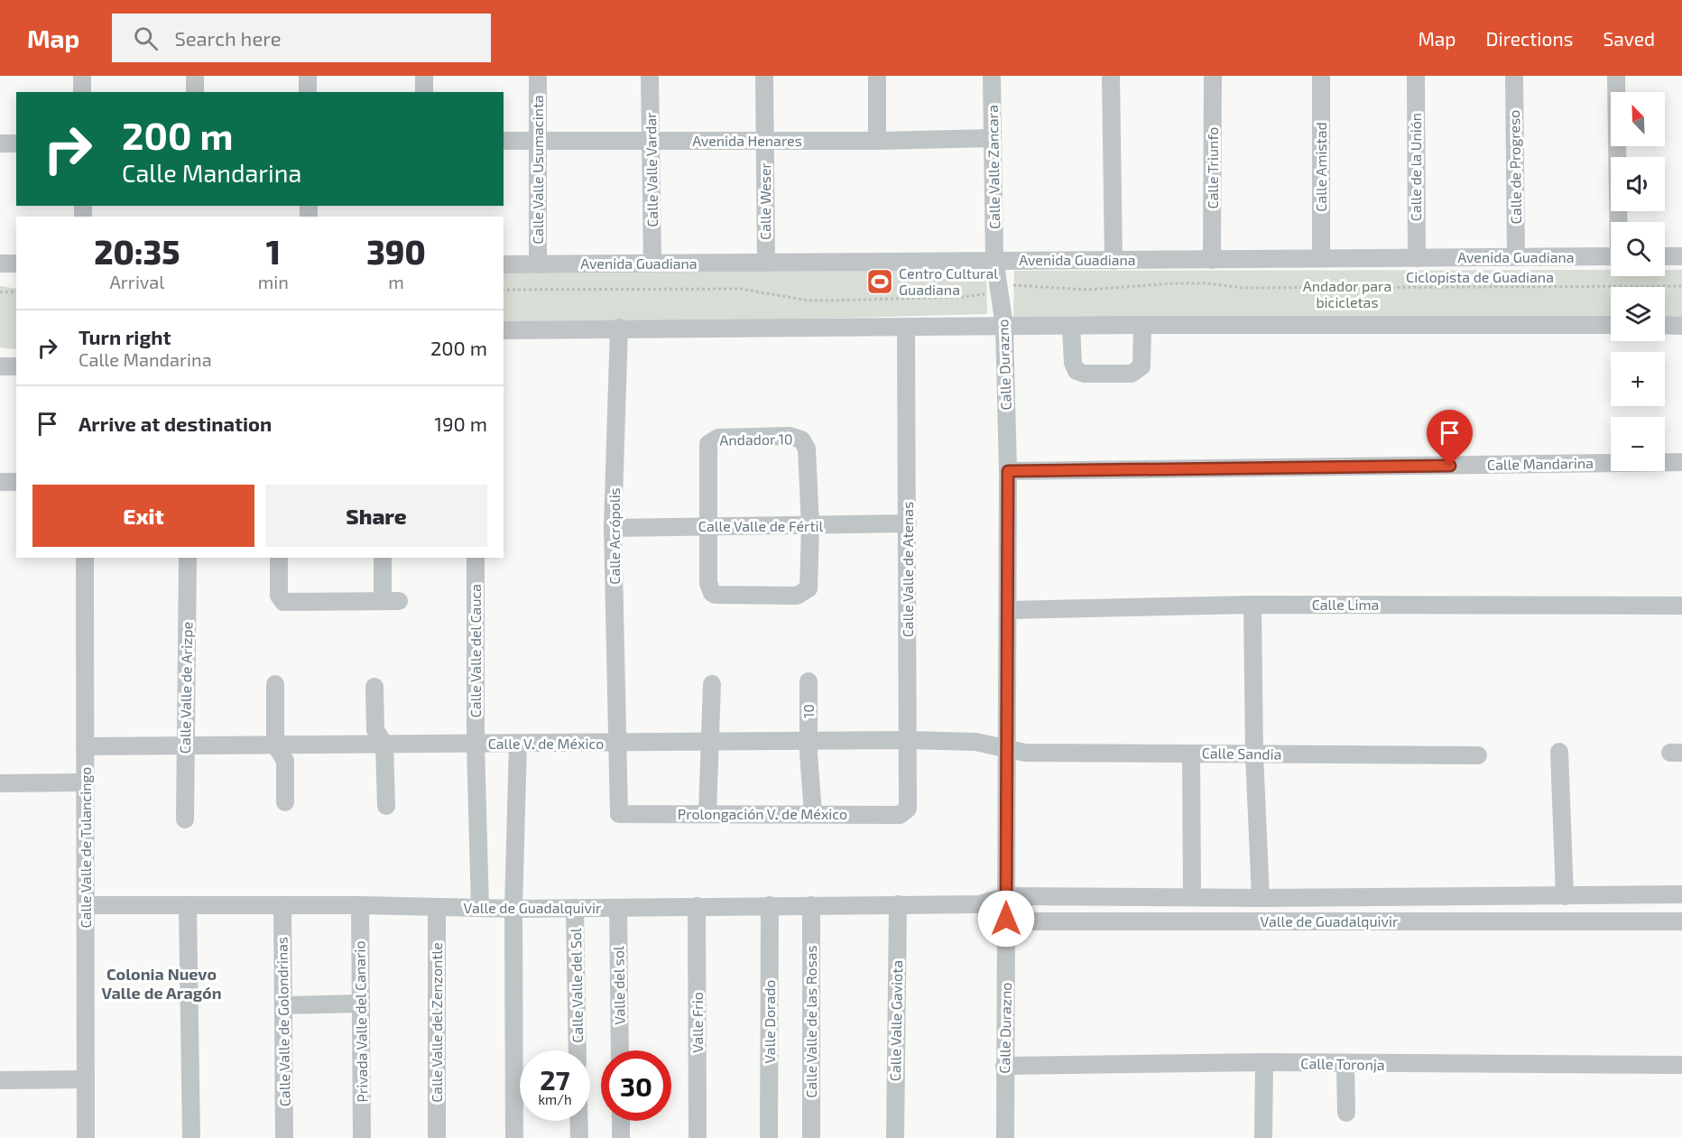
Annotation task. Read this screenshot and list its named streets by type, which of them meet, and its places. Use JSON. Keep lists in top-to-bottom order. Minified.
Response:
{"streets":{"street":["Avenida Henares","Calle Valle Zancara","Calle Amistad","Calle de la Unión","Calle de Progreso","Calle Triunfo","Calle Valle Usumacinta","Calle Valle Vardar","Calle Weser","Avenida Guadiana","Calle Durazno","Andador 10","Calle Mandarina","Calle Valle de Fértil","Calle Acrópolis","Calle Valle de Atenas","Calle Lima","Calle Valle del Cauca","Calle Valle de Arizpe","10","Calle V. de México","Calle Sandia","Prolongación V. de México","Calle Valle de Tulancingo","Valle de Guadalquivir","Calle Valle del Sol","Valle del sol","Calle Valle Gaviota","Calle Valle de Golondrinas","Privada Valle del Canario","Valle Dorado","Calle Valle de las Rosas","Calle Valle del Zenzontle","Valle Frio","Calle Toronja"],"path":["Ciclopista de Guadiana"]},"crossings":[["Avenida Henares","Calle Valle Zancara"],["Avenida Henares","Calle Valle Usumacinta"],["Avenida Henares","Calle Valle Vardar"],["Avenida Henares","Calle Weser"],["Calle Valle Zancara","Avenida Guadiana"],["Calle Valle Zancara","Calle Durazno"],["Calle Amistad","Avenida Guadiana"],["Calle de la Unión","Avenida Guadiana"],["Calle de Progreso","Avenida Guadiana"],["Calle Triunfo","Avenida Guadiana"],["Calle Valle Usumacinta","Avenida Guadiana"],["Calle Valle Vardar","Avenida Guadiana"],["Calle Weser","Avenida Guadiana"],["Avenida Guadiana","Calle Durazno"],["Ciclopista de Guadiana","Calle Durazno"],["Calle Durazno","Calle Mandarina"],["Calle Durazno","Calle Lima"],["Calle Durazno","Calle V. de México"],["Calle Durazno","Calle Sandia"],["Calle Durazno","Valle de Guadalquivir"],["Calle Durazno","Calle Toronja"],["Andador 10","Calle Valle de Fértil"],["Calle Valle de Fértil","Calle Acrópolis"],["Calle Valle de Fértil","Calle Valle de Atenas"],["Calle Acrópolis","Calle V. de México"],["Calle Acrópolis","Prolongación V. de México"],["Calle Valle de Atenas","Calle V. de México"],["Calle Valle de Atenas","Prolongación V. de México"],["Calle Valle del Cauca","Calle V. de México"],["Calle Valle del Cauca","Valle de Guadalquivir"],["Calle Valle de Arizpe","Calle V. de México"],["10","Calle V. de México"],["10","Prolongación V. de México"],["Calle V. de México","Calle Sandia"],["Calle V. de México","Calle Valle de Tulancingo"],["Calle Valle de Tulancingo","Valle de Guadalquivir"],["Valle de Guadalquivir","Calle Valle del Sol"],["Valle de Guadalquivir","Valle del sol"],["Valle de Guadalquivir","Calle Valle Gaviota"],["Valle de Guadalquivir","Calle Valle de Golondrinas"],["Valle de Guadalquivir","Privada Valle del Canario"],["Valle de Guadalquivir","Valle Dorado"],["Valle de Guadalquivir","Calle Valle de las Rosas"],["Valle de Guadalquivir","Calle Valle del Zenzontle"],["Valle de Guadalquivir","Valle Frio"]],"districts":["Colonia Nuevo Valle de Aragón"],"parks":["Andador para bicicletas"],"places":{"sports":["Centro Cultural Guadiana"]},"north":"top left","page":{"header":"Map","search":"Search here","nav":["Map","Directions","Saved"],"map_buttons":["+","−"],"turn":["200 m","Calle Mandarina"],"eta":["20:35","Arrival","1","min","390","m"],"list":[{"name":"Turn right","note":"Calle Mandarina","value":"200 m"},{"name":"Arrive at destination","value":"190 m"}],"buttons":["Exit","Share"],"speed":"27 km/h","limit":"30"}}
